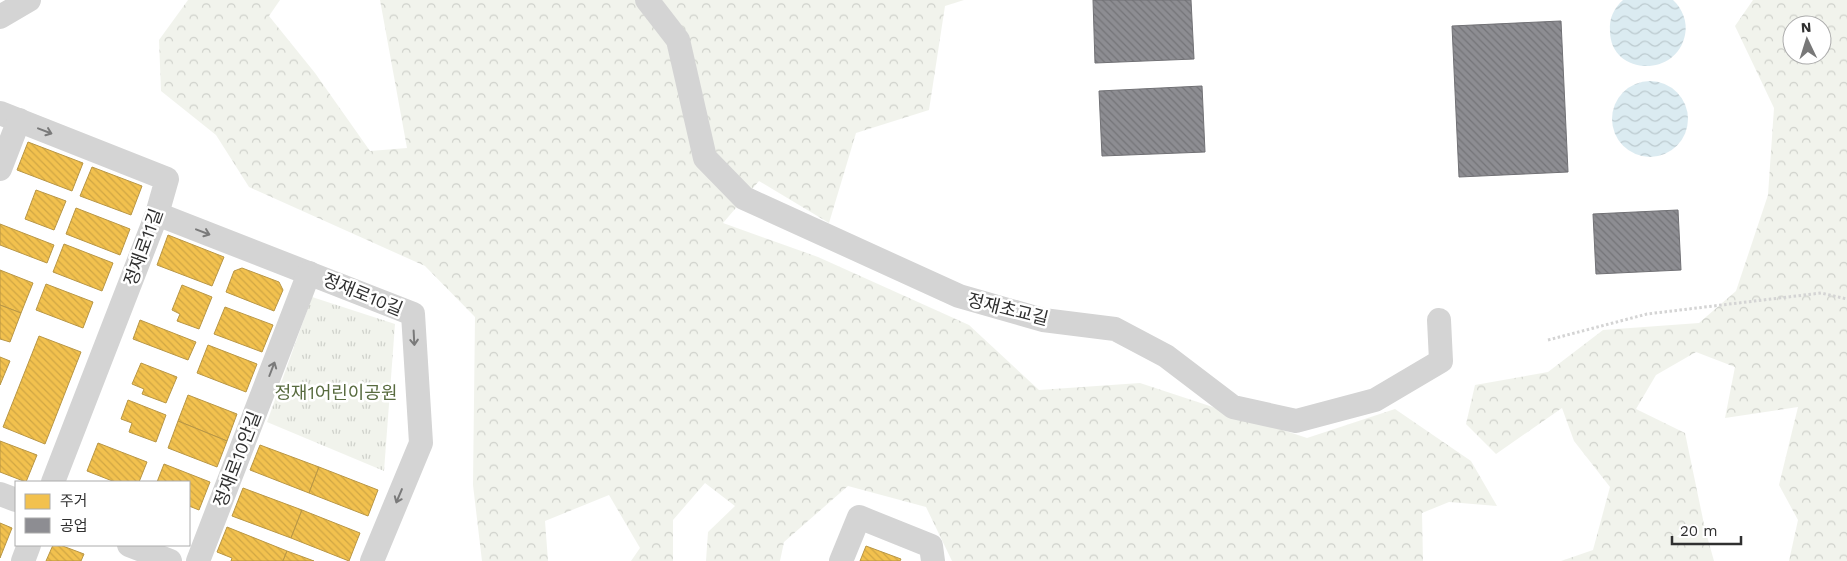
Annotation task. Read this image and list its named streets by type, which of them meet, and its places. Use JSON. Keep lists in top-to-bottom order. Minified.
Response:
{"streets":{"street":["정재로11길","정재로10길","정재초교길","정재로10안길"]},"crossings":[["정재로11길","정재로10길"],["정재로10길","정재로10안길"]],"one_way":["정재로11길","정재로10안길"],"parks":["정재1어린이공원"],"legend":["주거","공업"],"scale_bar":"20 m","north":"top"}
